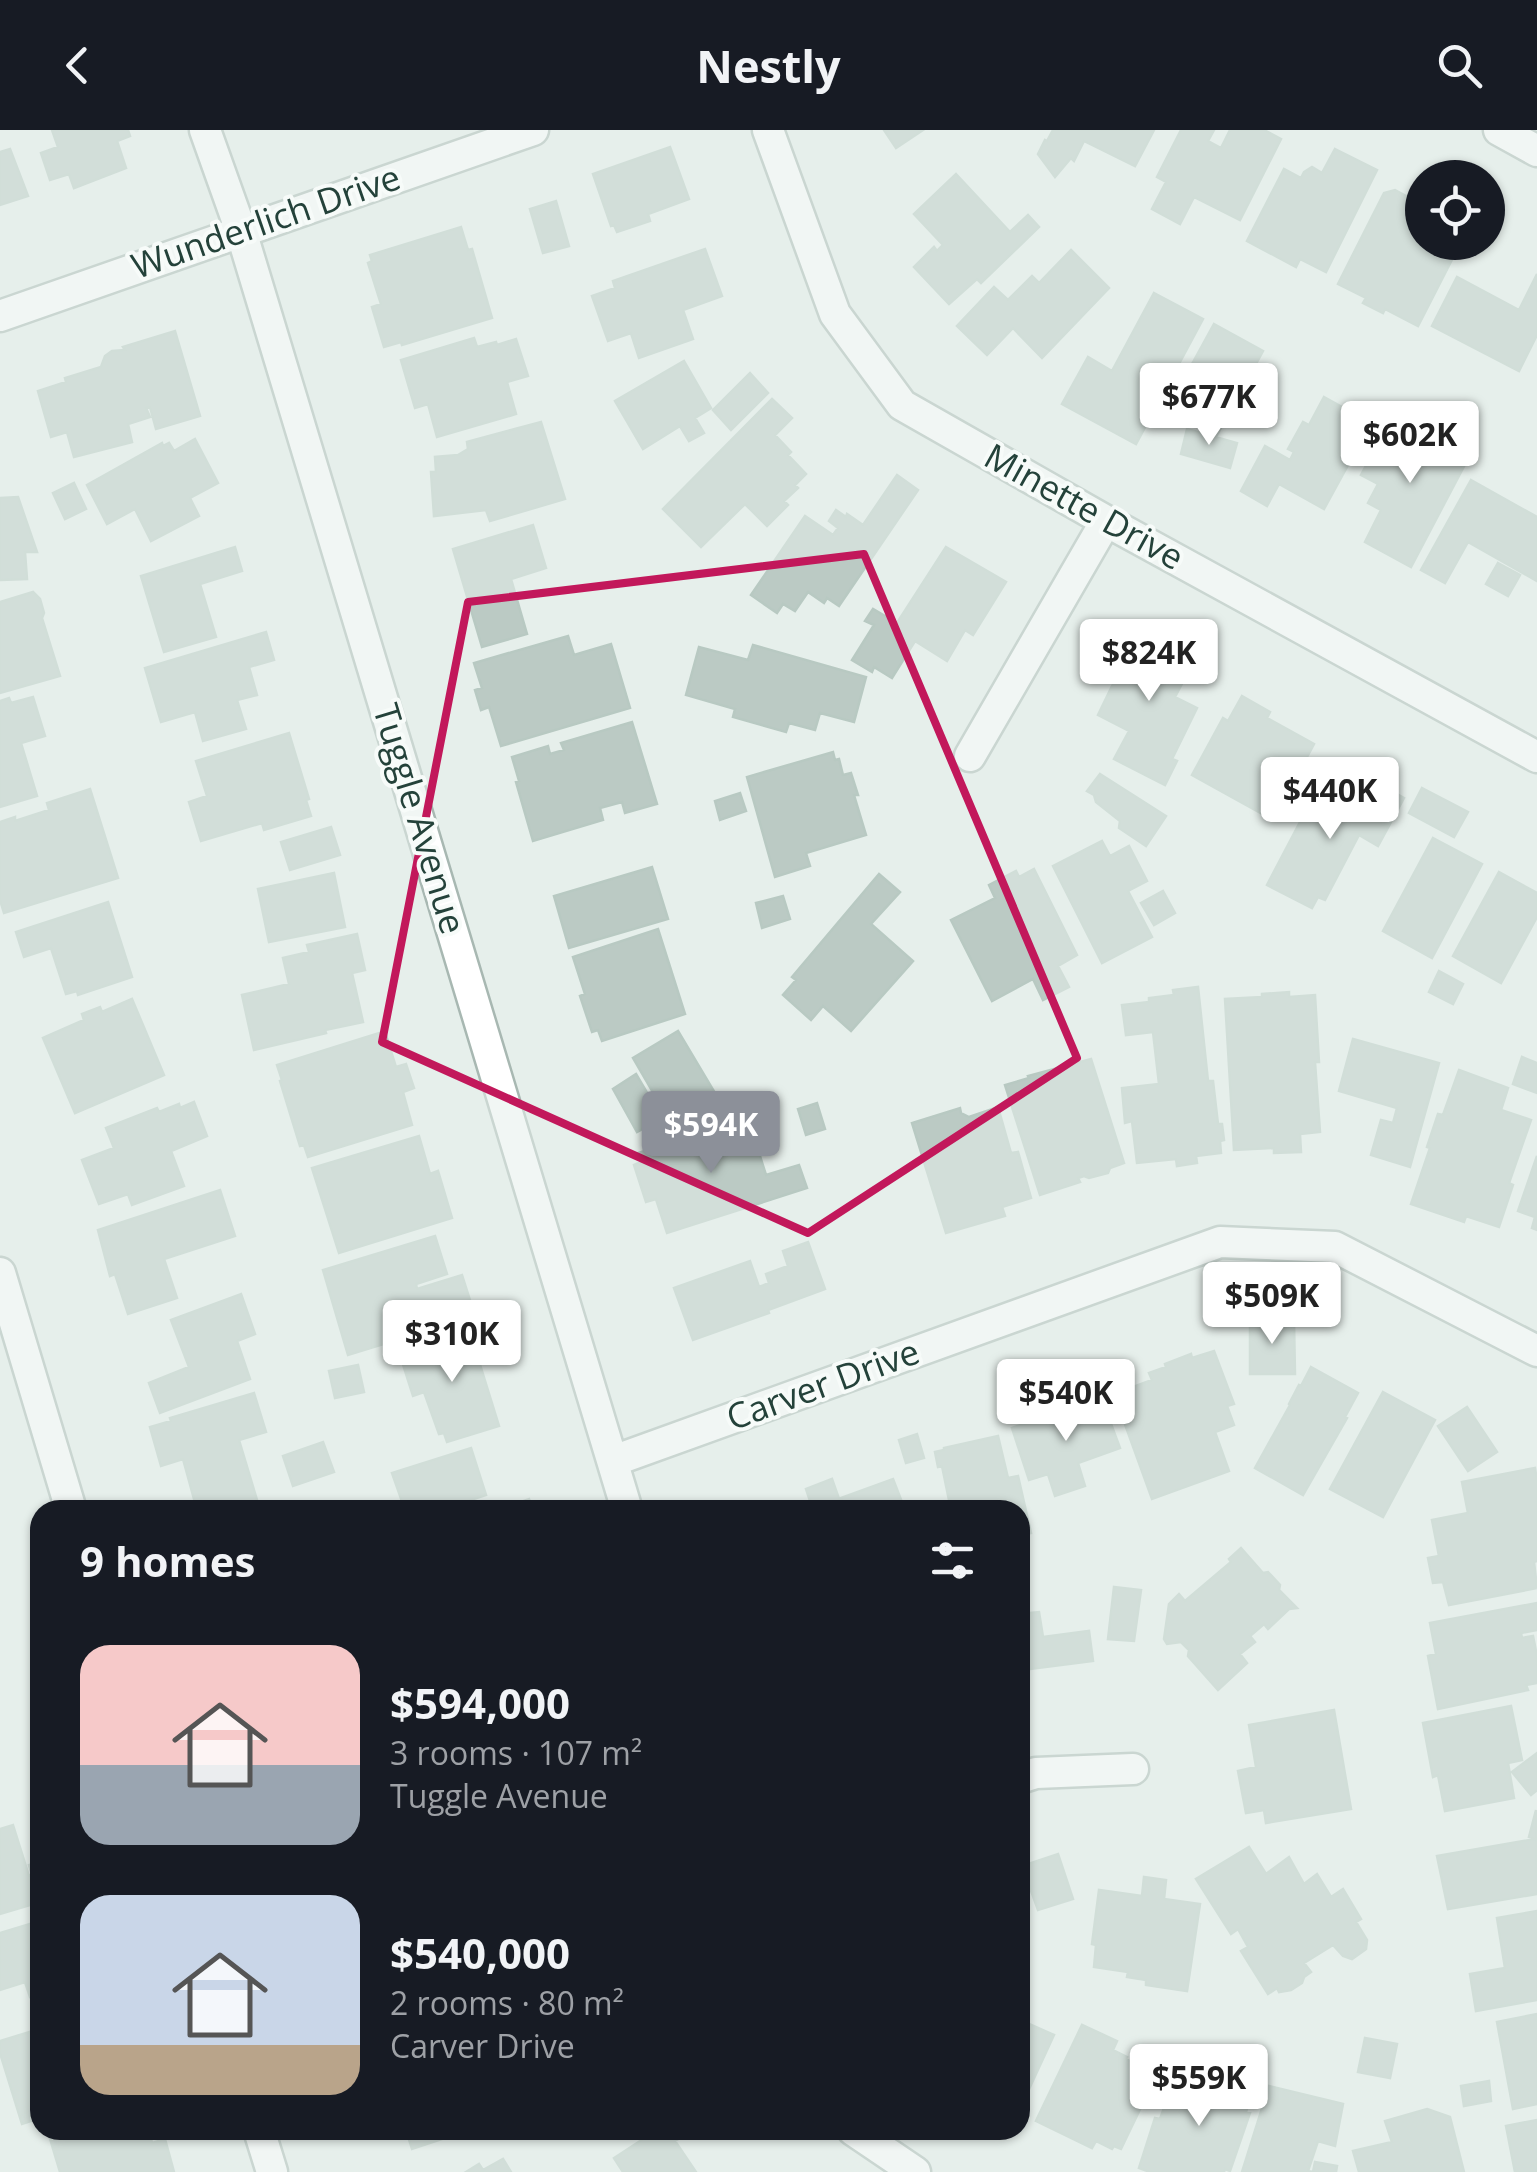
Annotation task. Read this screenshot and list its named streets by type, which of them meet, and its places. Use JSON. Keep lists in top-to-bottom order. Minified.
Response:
{"streets":{"street":["Wunderlich Drive","Minette Drive","Tuggle Avenue","Carver Drive"]},"crossings":[["Wunderlich Drive","Tuggle Avenue"],["Tuggle Avenue","Carver Drive"]],"page":{"header":"Nestly","price":["$677K","$602K","$824K","$440K","$594K","$509K","$310K","$540K","$559K"],"heading":"9 homes","list":[{"name":"$594,000","note":"3 rooms · 107 m² · Tuggle Avenue"},{"name":"$540,000","note":"2 rooms · 80 m² · Carver Drive"}]}}
